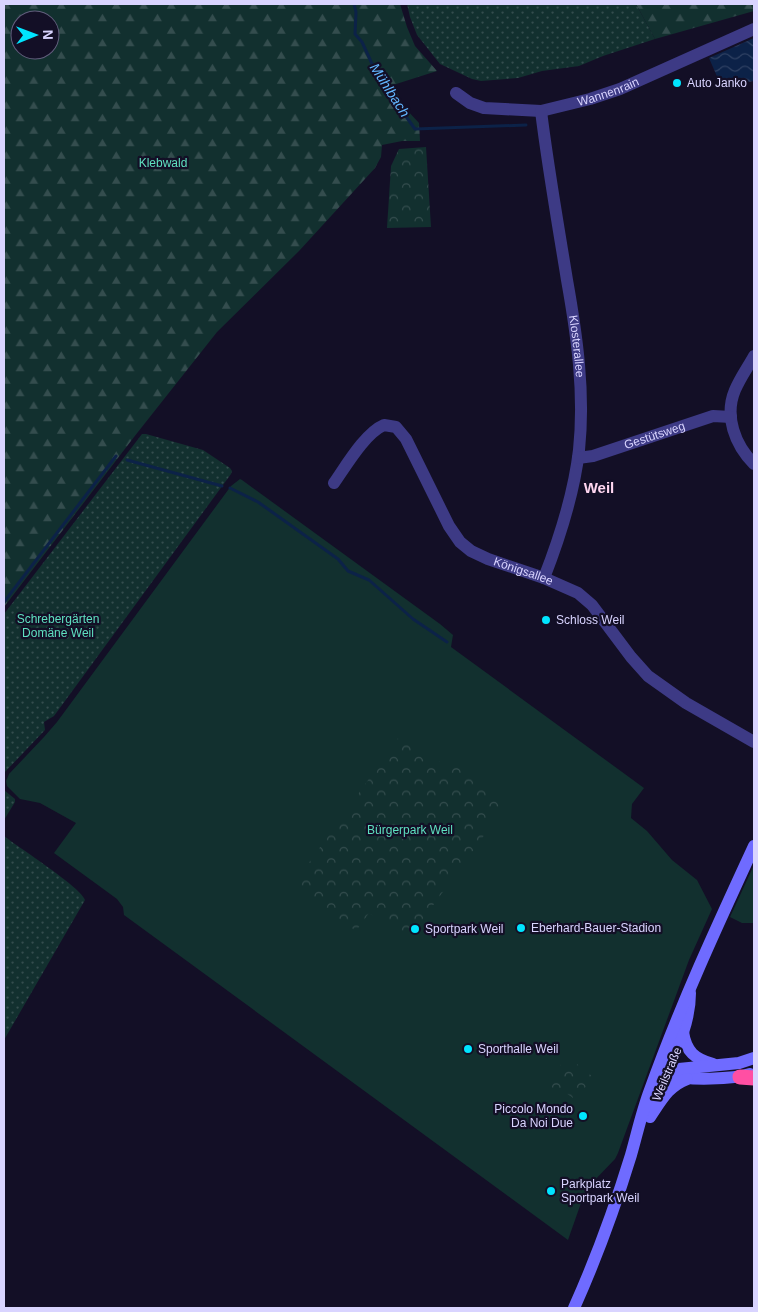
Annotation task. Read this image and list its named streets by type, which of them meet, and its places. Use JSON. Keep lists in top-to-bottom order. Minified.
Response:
{"streets":{"street":["Wannenrain","Klosterallee","Gestütsweg","Königsallee","Weilstraße"]},"crossings":[["Wannenrain","Klosterallee"],["Klosterallee","Gestütsweg"],["Klosterallee","Königsallee"]],"districts":["Weil"],"water":["Mühlbach"],"parks":["Klebwald","Schrebergärten Domäne Weil","Bürgerpark Weil"],"places":["Auto Janko","Schloss Weil","Eberhard-Bauer-Stadion","Sportpark Weil","Sporthalle Weil","Piccolo Mondo Da Noi Due","Parkplatz Sportpark Weil"],"north":"right"}
